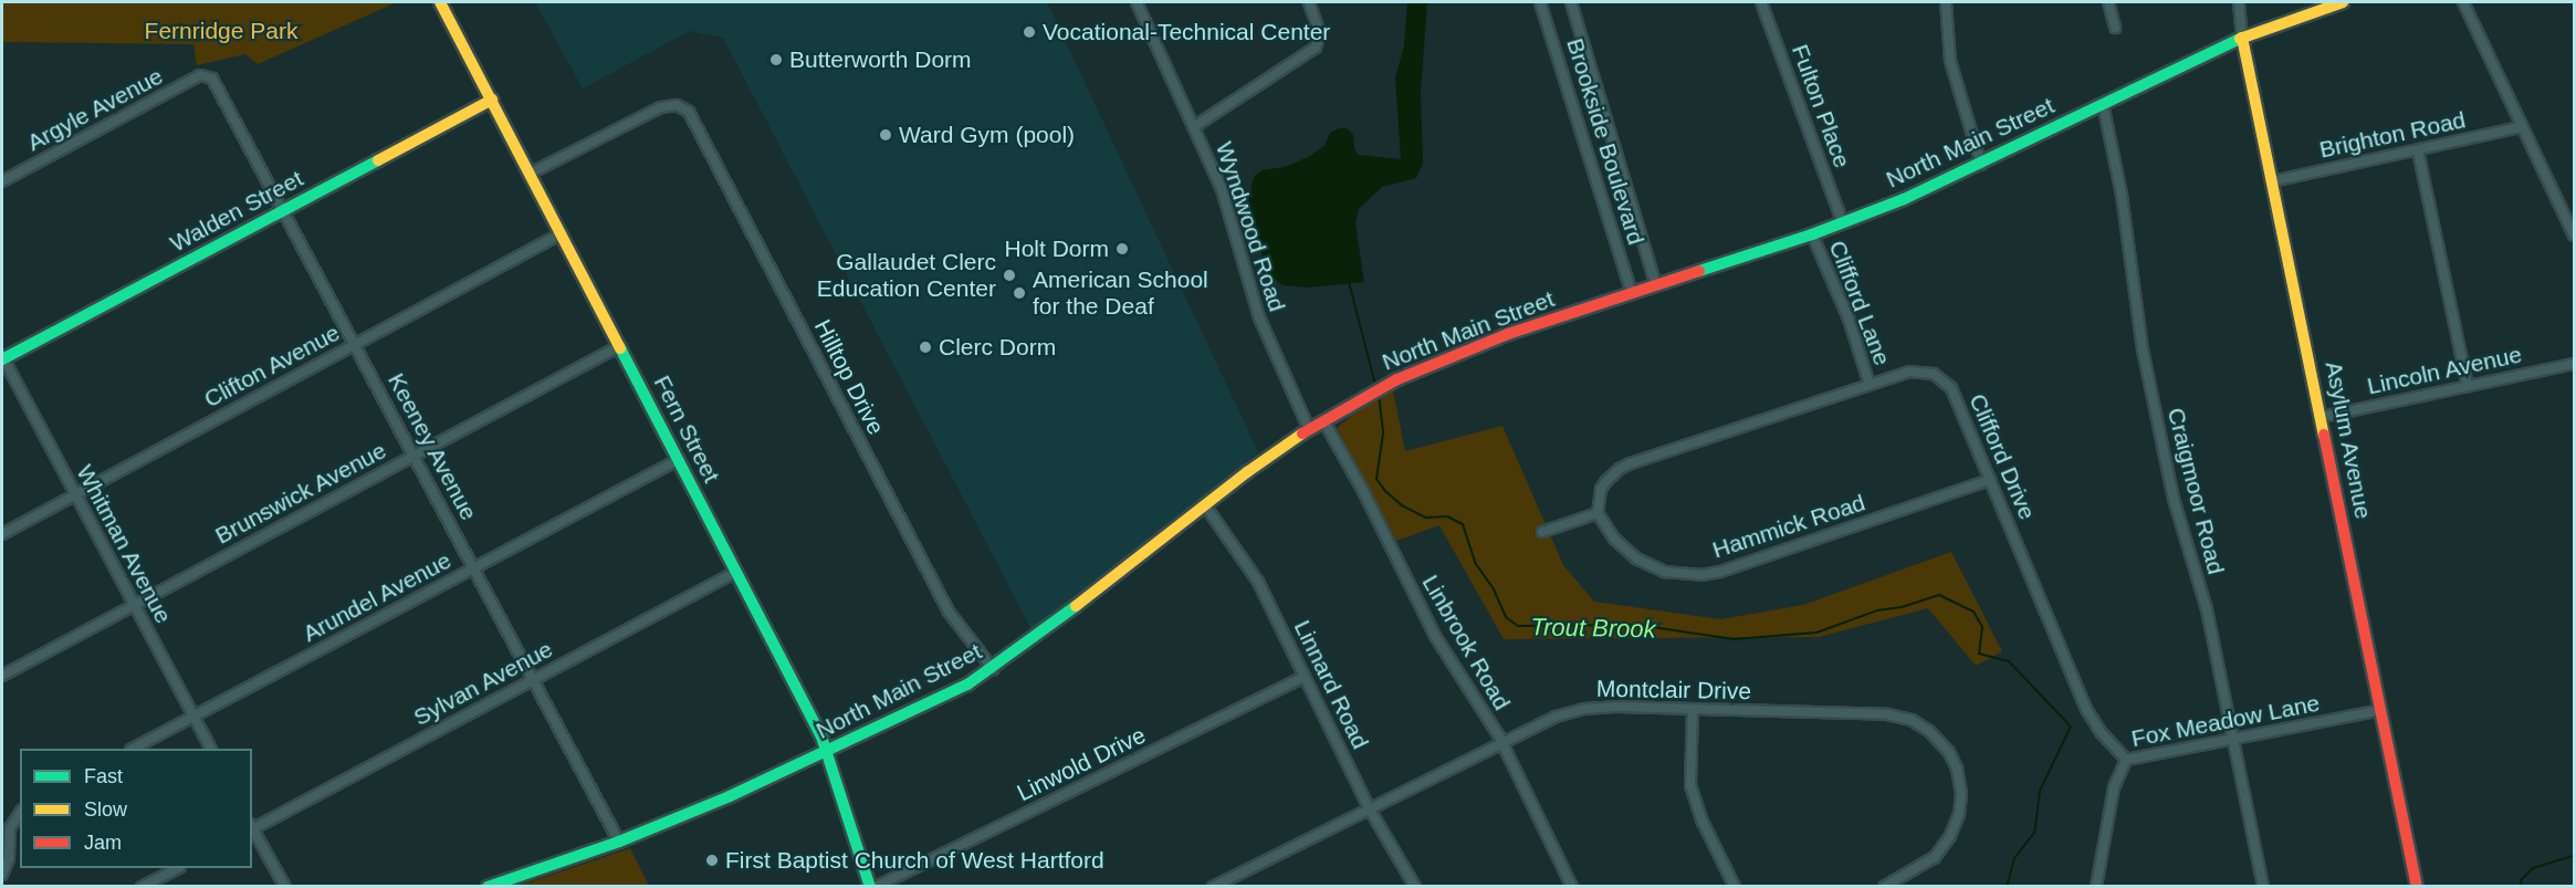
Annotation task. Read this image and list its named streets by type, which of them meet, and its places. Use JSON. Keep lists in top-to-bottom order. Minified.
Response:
{"streets":{"main road":["North Main Street","Walden Street","Fern Street","Asylum Avenue"],"street":["Fulton Place","Argyle Avenue","Brighton Road","Brookside Boulevard","Wyndwood Road","Clifford Lane","Clifton Avenue","Lincoln Avenue","Hilltop Drive","Keeney Avenue","Clifford Drive","Craigmoor Road","Brunswick Avenue","Hammick Road","Whitman Avenue","Arundel Avenue","Linbrook Road","Sylvan Avenue","Linnard Road","Montclair Drive","Fox Meadow Lane","Linwold Drive"]},"crossings":[["Fulton Place","North Main Street"],["Argyle Avenue","Keeney Avenue"],["Brighton Road","Asylum Avenue"],["Brookside Boulevard","North Main Street"],["North Main Street","Wyndwood Road"],["North Main Street","Clifford Lane"],["North Main Street","Hilltop Drive"],["North Main Street","Fern Street"],["North Main Street","Asylum Avenue"],["North Main Street","Keeney Avenue"],["North Main Street","Craigmoor Road"],["North Main Street","Linbrook Road"],["North Main Street","Linnard Road"],["Walden Street","Fern Street"],["Walden Street","Keeney Avenue"],["Walden Street","Whitman Avenue"],["Clifford Lane","Clifford Drive"],["Clifton Avenue","Fern Street"],["Clifton Avenue","Keeney Avenue"],["Clifton Avenue","Whitman Avenue"],["Lincoln Avenue","Asylum Avenue"],["Hilltop Drive","Fern Street"],["Fern Street","Brunswick Avenue"],["Fern Street","Arundel Avenue"],["Fern Street","Sylvan Avenue"],["Asylum Avenue","Fox Meadow Lane"],["Keeney Avenue","Brunswick Avenue"],["Keeney Avenue","Arundel Avenue"],["Keeney Avenue","Sylvan Avenue"],["Clifford Drive","Hammick Road"],["Clifford Drive","Fox Meadow Lane"],["Craigmoor Road","Fox Meadow Lane"],["Brunswick Avenue","Whitman Avenue"],["Whitman Avenue","Arundel Avenue"],["Linbrook Road","Montclair Drive"],["Linnard Road","Montclair Drive"],["Linnard Road","Linwold Drive"]],"water":["Trout Brook"],"parks":["Fernridge Park"],"places":["Vocational-Technical Center","Butterworth Dorm","Ward Gym (pool)","Holt Dorm","Gallaudet Clerc Education Center","American School for the Deaf","Clerc Dorm","First Baptist Church of West Hartford"],"legend":["Fast","Slow","Jam"]}
